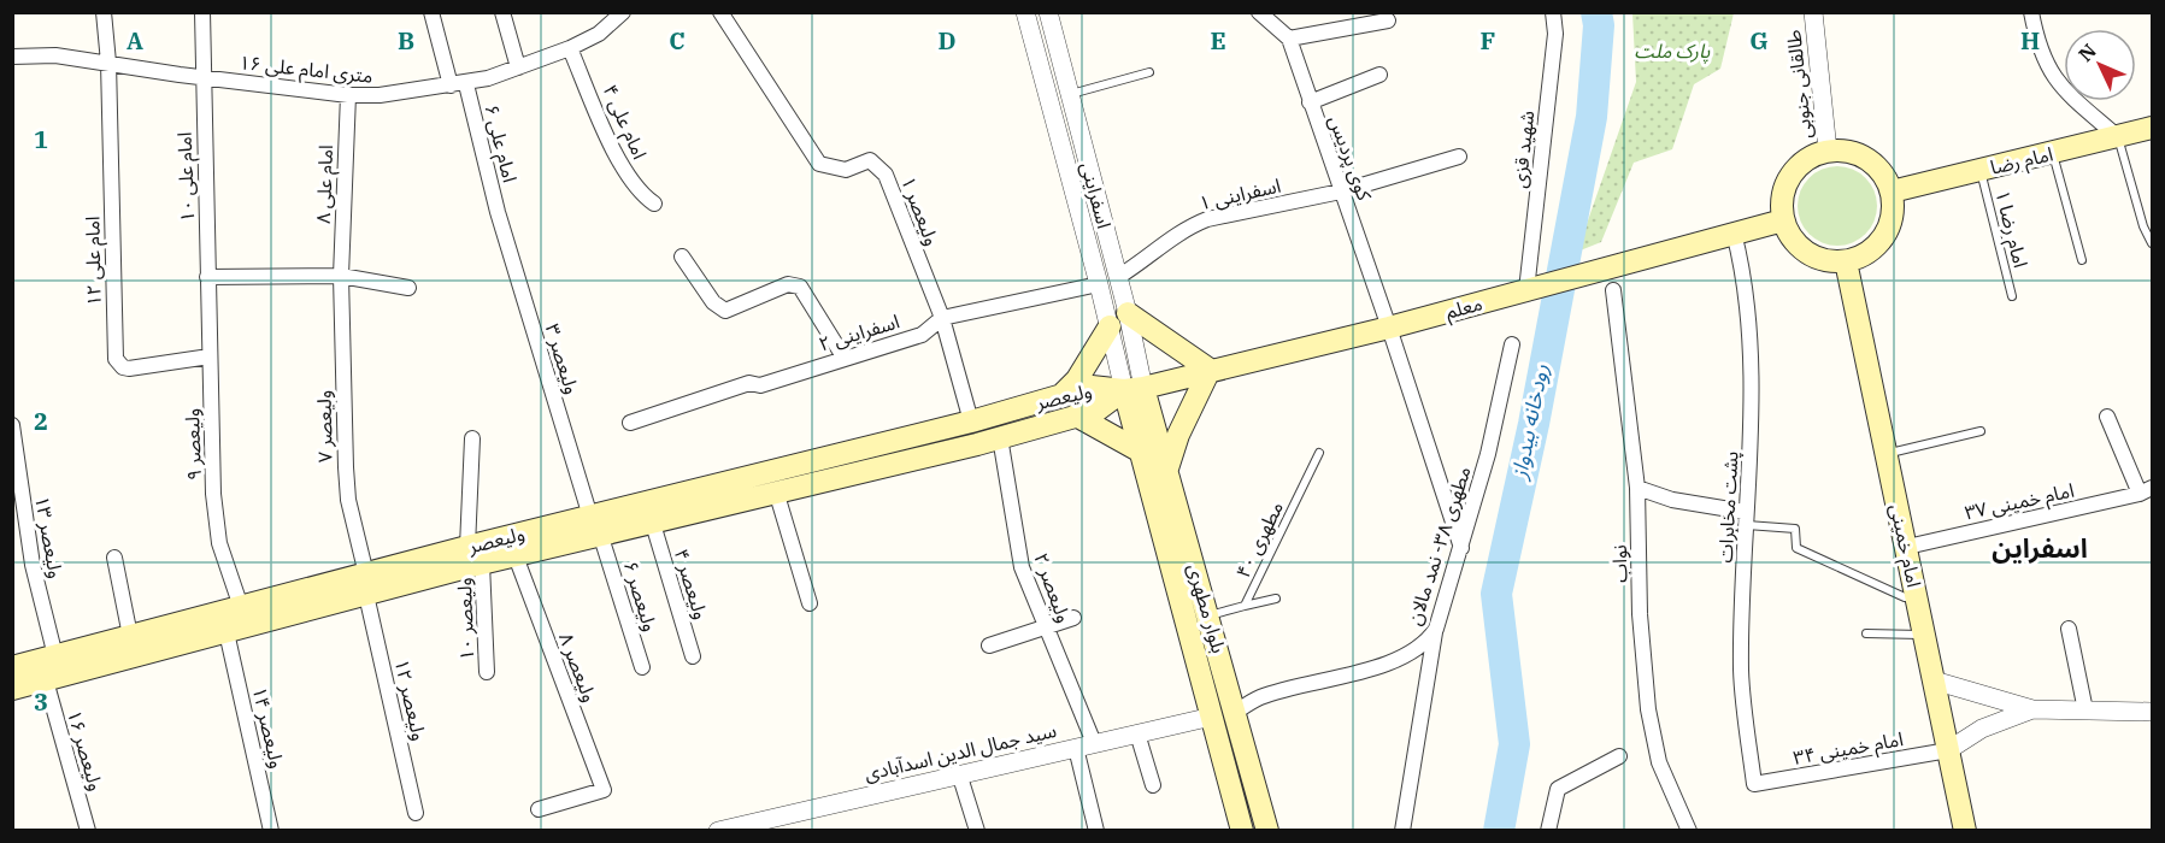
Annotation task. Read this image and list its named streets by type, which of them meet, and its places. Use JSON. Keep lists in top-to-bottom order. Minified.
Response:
{"streets":{"main road":["امام رضا","معلم","ولیعصر","امام خمینی","بلوار مطهری"],"street":["۱۶ متری امام علی","طالقانی جنوبی","امام علی ۴","امام علی ۶","شهید قزی","کوی پردیس","امام علی ۱۰","امام علی ۸","اسفراینی ۱","اسفراینی","ولیعصر ۱","امام علی ۱۲","اسفراینی ۲","ولیعصر ۳","ولیعصر ۷","ولیعصر ۹","امام خمینی ۳۷","پشت مخابرات","ولیعصر ۱۳","مطهری ۳۸- نمد مالان","نواب","ولیعصر ۴","ولیعصر ۲","ولیعصر ۶","ولیعصر ۱۰","ولیعصر ۸","ولیعصر ۱۲","ولیعصر ۱۴","امام خمینی ۳۴","ولیعصر ۱۶","سید جمال الدین اسدآبادی"],"lane":["امام رضا ۱","مطهری ۴۰"]},"crossings":[["۱۶ متری امام علی","امام علی ۴"],["۱۶ متری امام علی","امام علی ۶"],["۱۶ متری امام علی","امام علی ۱۰"],["۱۶ متری امام علی","امام علی ۸"],["۱۶ متری امام علی","امام علی ۱۲"],["طالقانی جنوبی","امام رضا"],["طالقانی جنوبی","معلم"],["طالقانی جنوبی","امام خمینی"],["امام علی ۶","ولیعصر ۳"],["شهید قزی","معلم"],["کوی پردیس","اسفراینی ۱"],["کوی پردیس","معلم"],["کوی پردیس","مطهری ۳۸- نمد مالان"],["امام رضا","امام رضا ۱"],["امام رضا","معلم"],["امام رضا","امام خمینی"],["امام علی ۱۰","ولیعصر ۹"],["امام علی ۸","ولیعصر ۷"],["اسفراینی ۱","اسفراینی"],["اسفراینی","معلم"],["اسفراینی","اسفراینی ۲"],["اسفراینی","ولیعصر"],["اسفراینی","بلوار مطهری"],["ولیعصر ۱","اسفراینی ۲"],["ولیعصر ۱","ولیعصر"],["امام علی ۱۲","ولیعصر ۹"],["معلم","ولیعصر"],["معلم","پشت مخابرات"],["معلم","امام خمینی"],["معلم","بلوار مطهری"],["ولیعصر ۳","ولیعصر"],["ولیعصر","ولیعصر ۷"],["ولیعصر","ولیعصر ۹"],["ولیعصر","ولیعصر ۱۳"],["ولیعصر","ولیعصر ۴"],["ولیعصر","ولیعصر ۲"],["ولیعصر","ولیعصر ۶"],["ولیعصر","بلوار مطهری"],["ولیعصر","ولیعصر ۱۰"],["ولیعصر","ولیعصر ۸"],["ولیعصر","ولیعصر ۱۲"],["ولیعصر","ولیعصر ۱۴"],["ولیعصر","ولیعصر ۱۶"],["ولیعصر ۷","ولیعصر ۱۲"],["امام خمینی ۳۷","امام خمینی"],["پشت مخابرات","امام خمینی ۳۴"],["مطهری ۴۰","بلوار مطهری"],["مطهری ۳۸- نمد مالان","بلوار مطهری"],["امام خمینی","امام خمینی ۳۴"],["ولیعصر ۲","سید جمال الدین اسدآبادی"],["بلوار مطهری","سید جمال الدین اسدآبادی"]],"districts":["اسفراین"],"water":["رودخانه بیدواز"],"parks":["پارک ملت"],"north":"top left","grid":{"columns":["A","B","C","D","E","F","G","H"],"rows":["1","2","3"]}}
